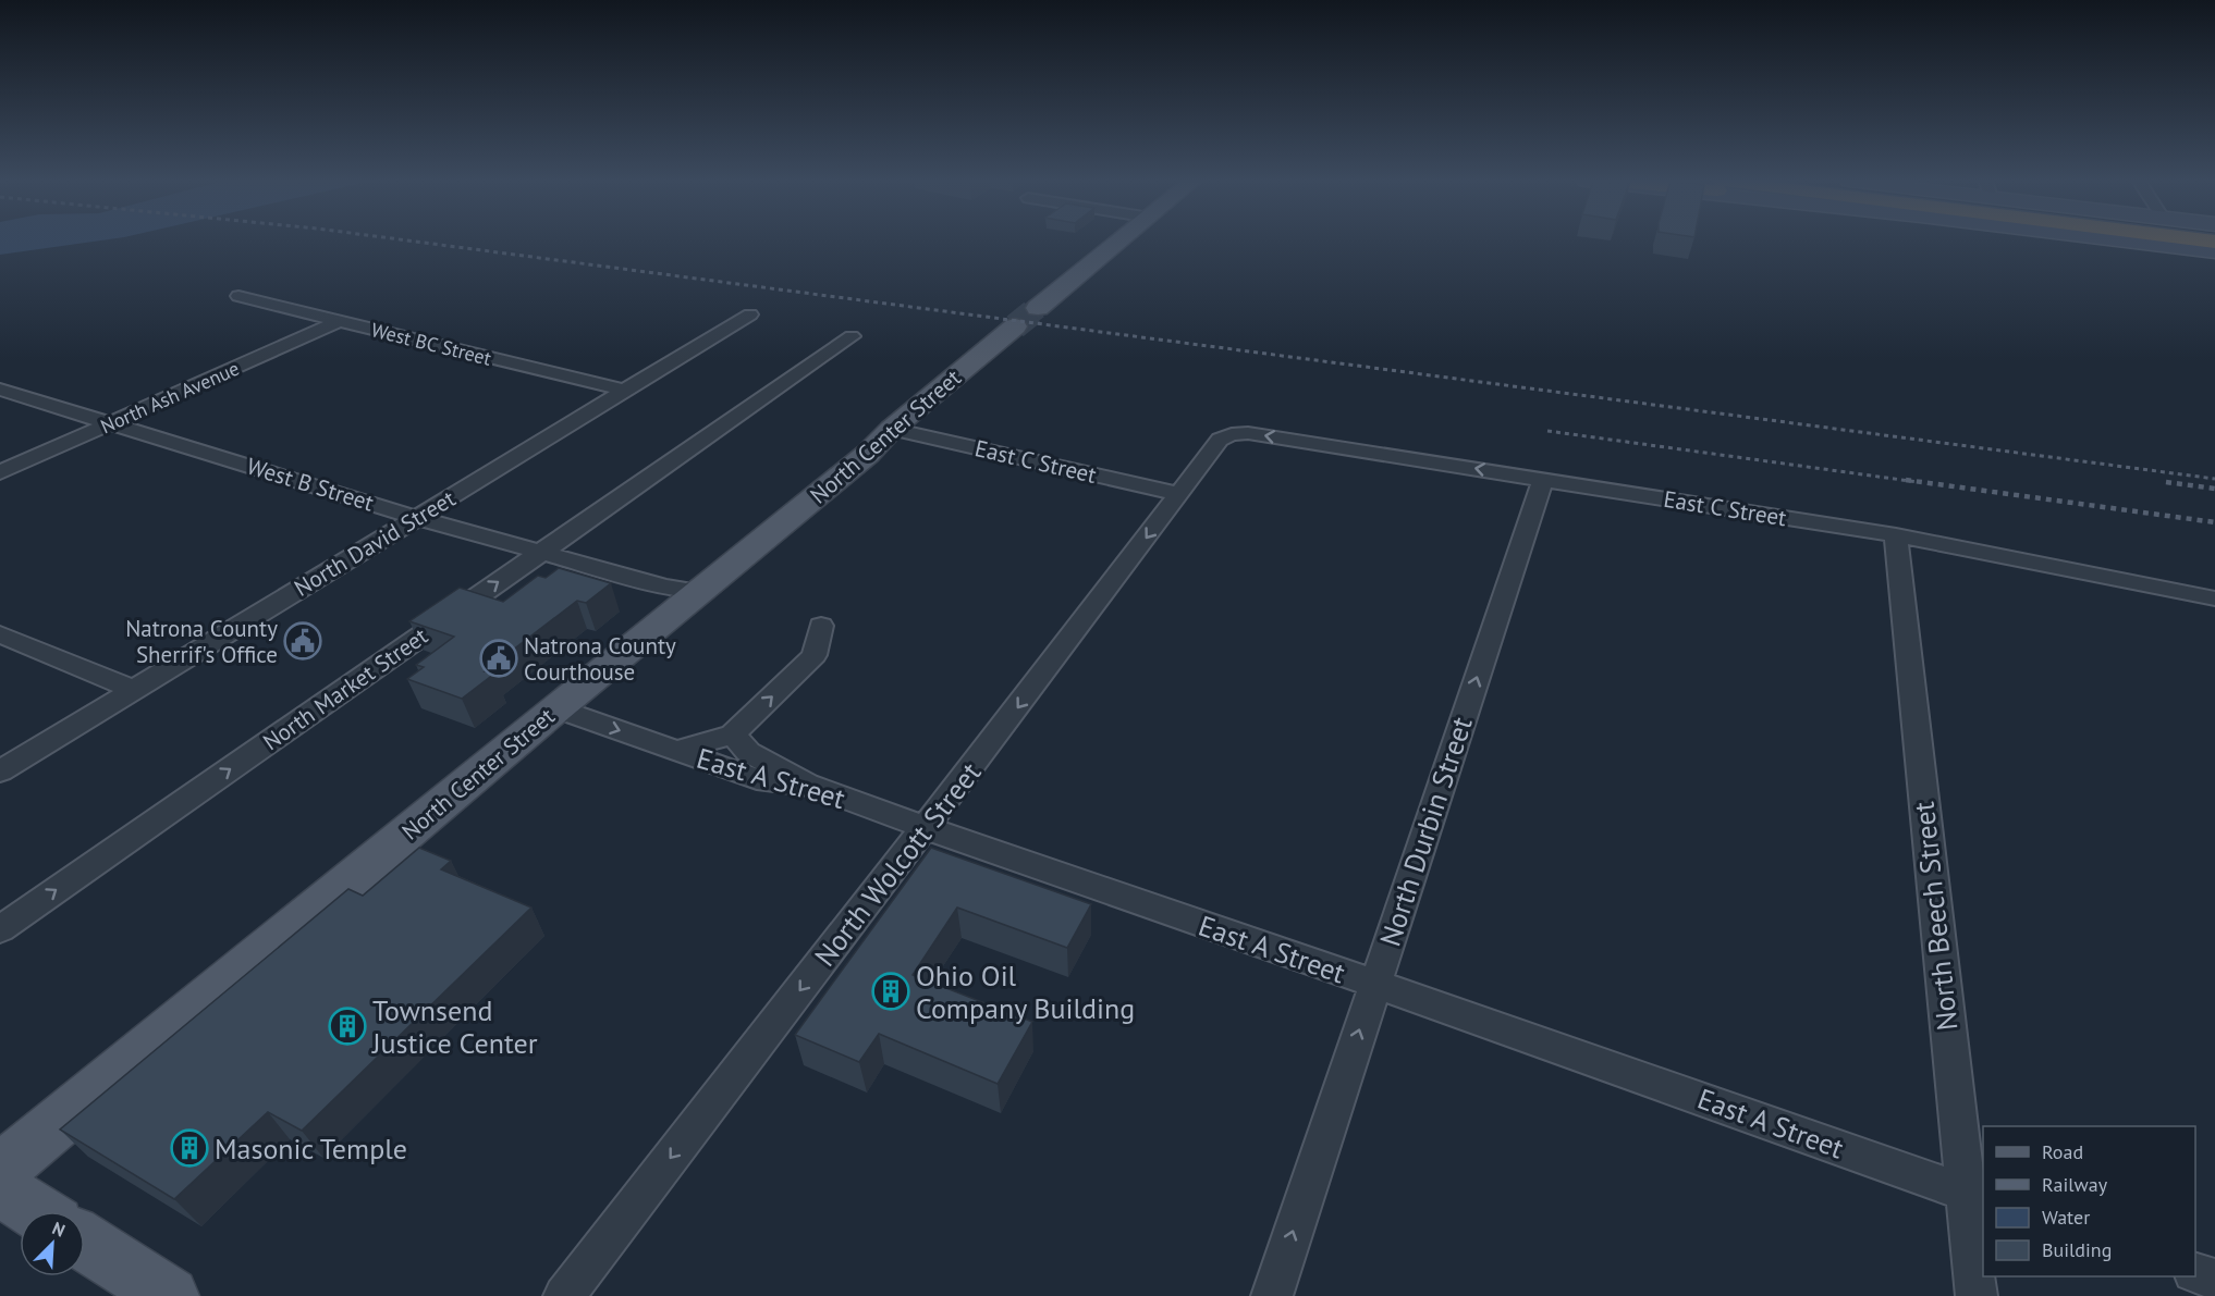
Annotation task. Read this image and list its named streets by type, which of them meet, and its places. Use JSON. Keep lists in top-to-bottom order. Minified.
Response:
{"streets":{"main road":["North Center Street"],"street":["West BC Street","North Ash Avenue","East C Street","West B Street","North David Street","North Market Street","East A Street","North Durbin Street","North Wolcott Street","North Beech Street"]},"crossings":[["West BC Street","North Ash Avenue"],["West BC Street","North David Street"],["North Ash Avenue","West B Street"],["North Center Street","East C Street"],["North Center Street","West B Street"],["North Center Street","East A Street"],["East C Street","North Durbin Street"],["East C Street","North Wolcott Street"],["East C Street","North Beech Street"],["West B Street","North David Street"],["West B Street","North Market Street"],["East A Street","North Durbin Street"],["East A Street","North Wolcott Street"],["East A Street","North Beech Street"]],"one_way":["North Market Street","North Durbin Street","North Wolcott Street"],"places":{"public building":["Natrona County Sherrif's Office","Natrona County Courthouse"],"building":["Ohio Oil Company Building","Townsend Justice Center","Masonic Temple"]},"legend":["Road","Railway","Water","Building"],"north":"top right"}
